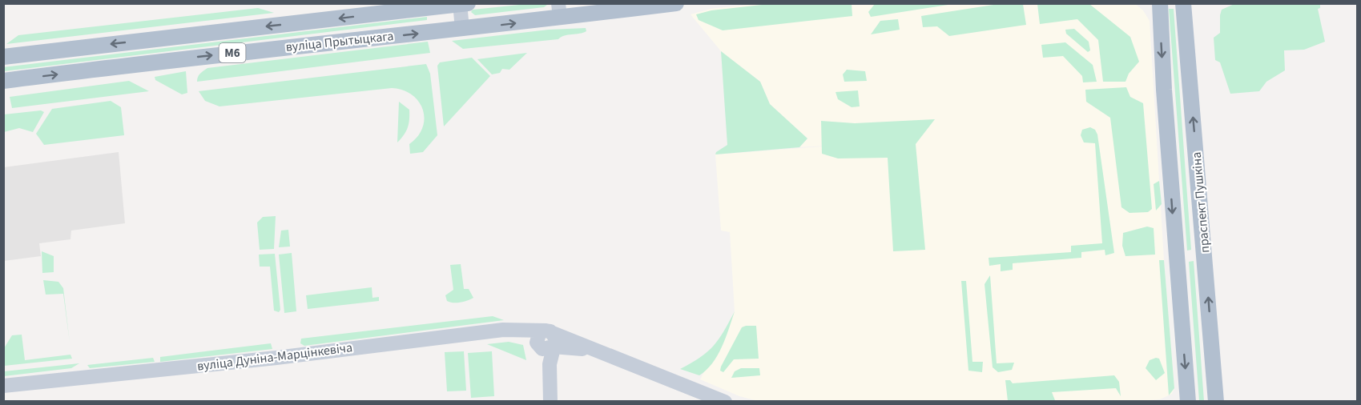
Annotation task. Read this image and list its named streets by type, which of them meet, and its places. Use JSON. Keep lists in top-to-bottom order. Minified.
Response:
{"streets":{"main road":["вуліца Прытыцкага","М6","праспект Пушкіна"],"street":["вуліца Дуніна-Марцінкевіча"]}}
